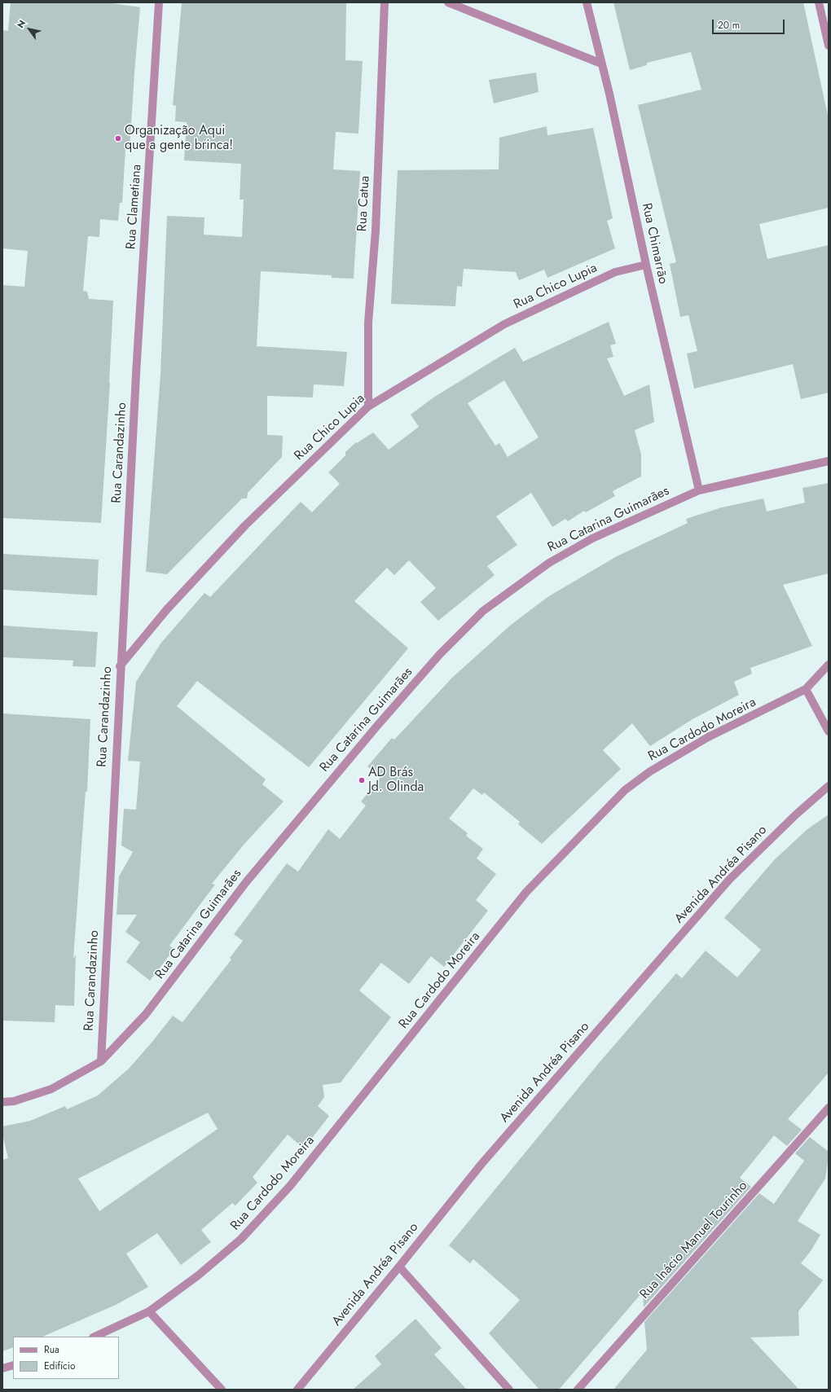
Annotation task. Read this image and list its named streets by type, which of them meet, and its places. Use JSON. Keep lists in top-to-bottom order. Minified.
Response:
{"streets":{"street":["Rua Catua","Rua Clametiana","Rua Chimarrão","Rua Chico Lupia","Rua Carandazinho","Rua Catarina Guimarães","Rua Cardodo Moreira","Avenida Andréa Pisano","Rua Inácio Manuel Tourinho"]},"crossings":[["Rua Catua","Rua Chico Lupia"],["Rua Clametiana","Rua Carandazinho"],["Rua Chimarrão","Rua Chico Lupia"],["Rua Chimarrão","Rua Catarina Guimarães"],["Rua Chico Lupia","Rua Carandazinho"],["Rua Carandazinho","Rua Catarina Guimarães"]],"places":["Organização Aqui que a gente brinca!","AD Brás Jd. Olinda"],"legend":["Rua","Edifício"],"scale_bar":"20 m","north":"top left"}
